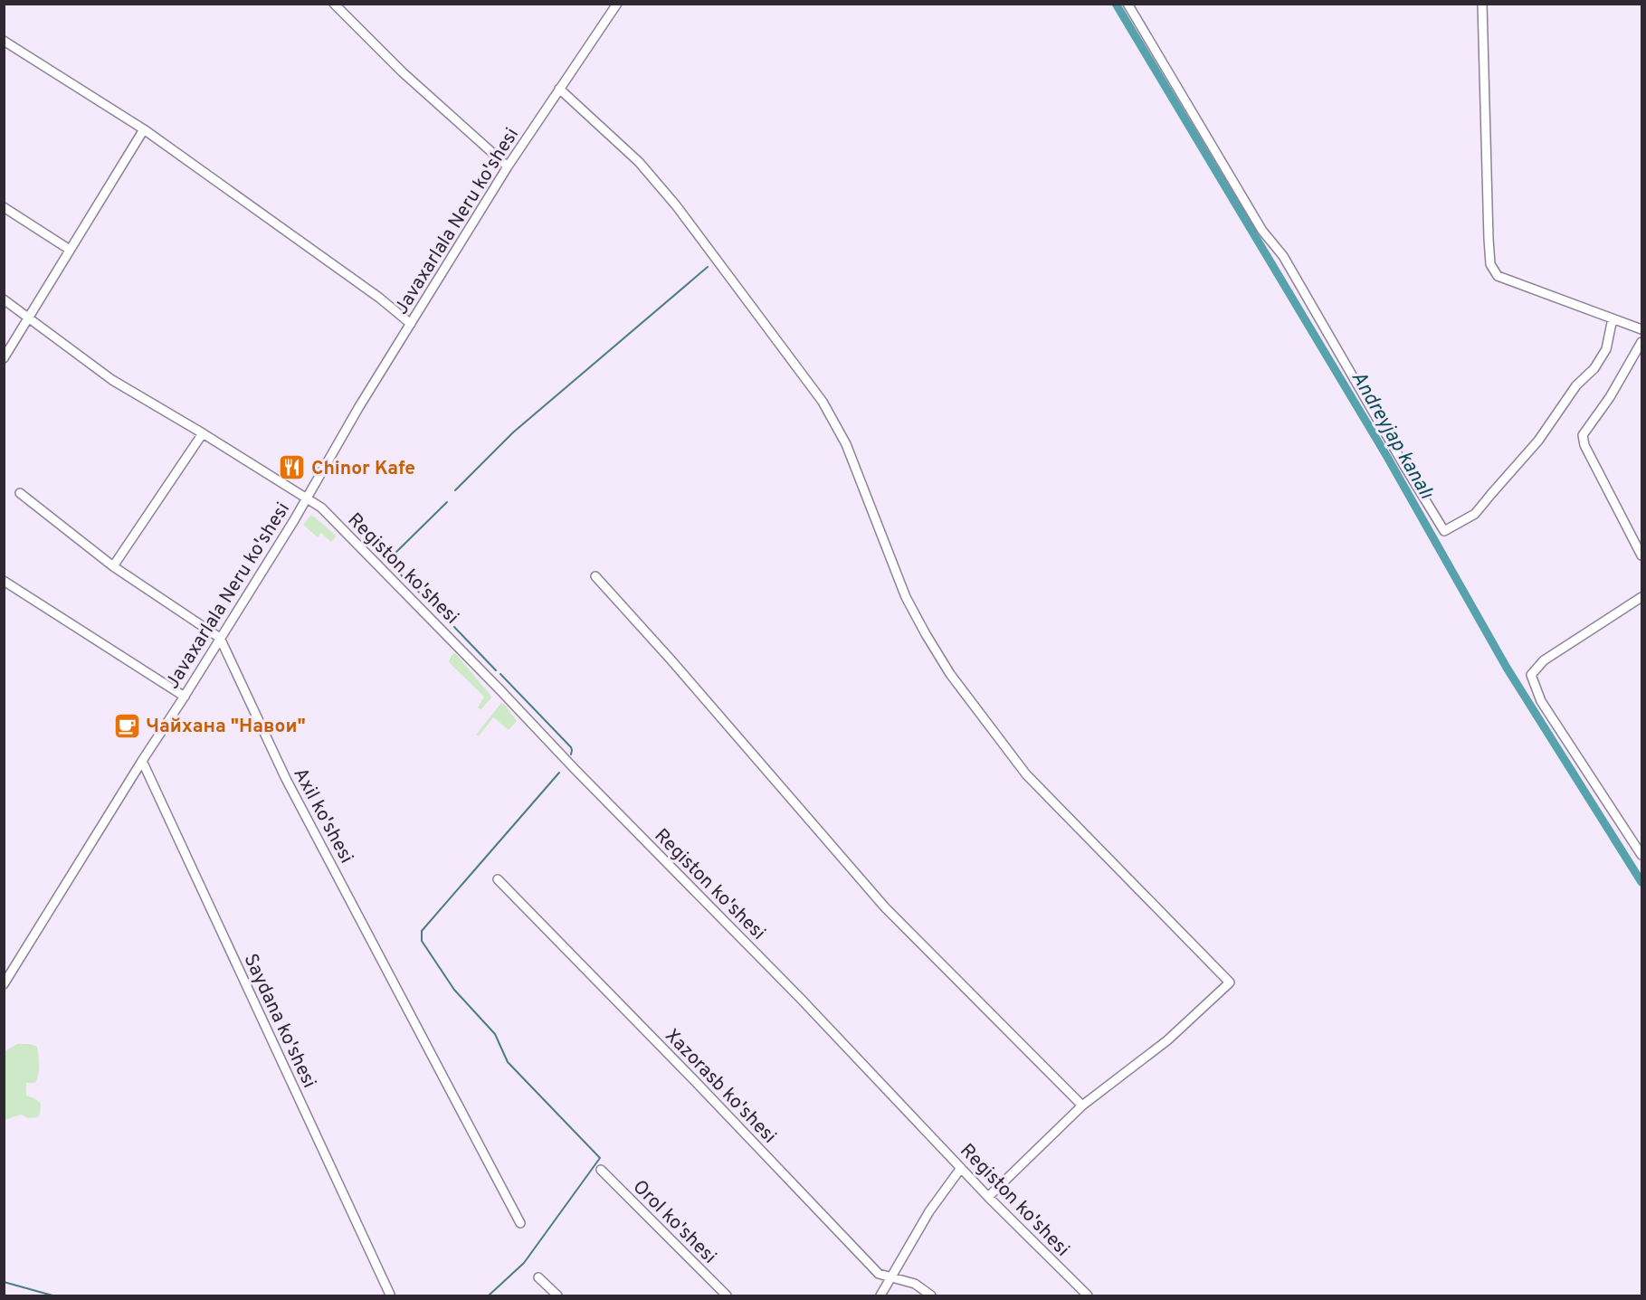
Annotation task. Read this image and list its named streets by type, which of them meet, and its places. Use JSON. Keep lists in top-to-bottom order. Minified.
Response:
{"streets":{"street":["Javaxarlala Neru ko'shesi","Registon ko'shesi","Axil ko'shesi","Saydana ko'shesi","Xazorasb ko'shesi","Orol ko'shesi"]},"crossings":[["Javaxarlala Neru ko'shesi","Registon ko'shesi"],["Javaxarlala Neru ko'shesi","Axil ko'shesi"],["Javaxarlala Neru ko'shesi","Saydana ko'shesi"]],"water":["Andreyjap kanalı"],"places":{"restaurant":["Chinor Kafe"],"cafe":["Чайхана \"Навои\""]}}
